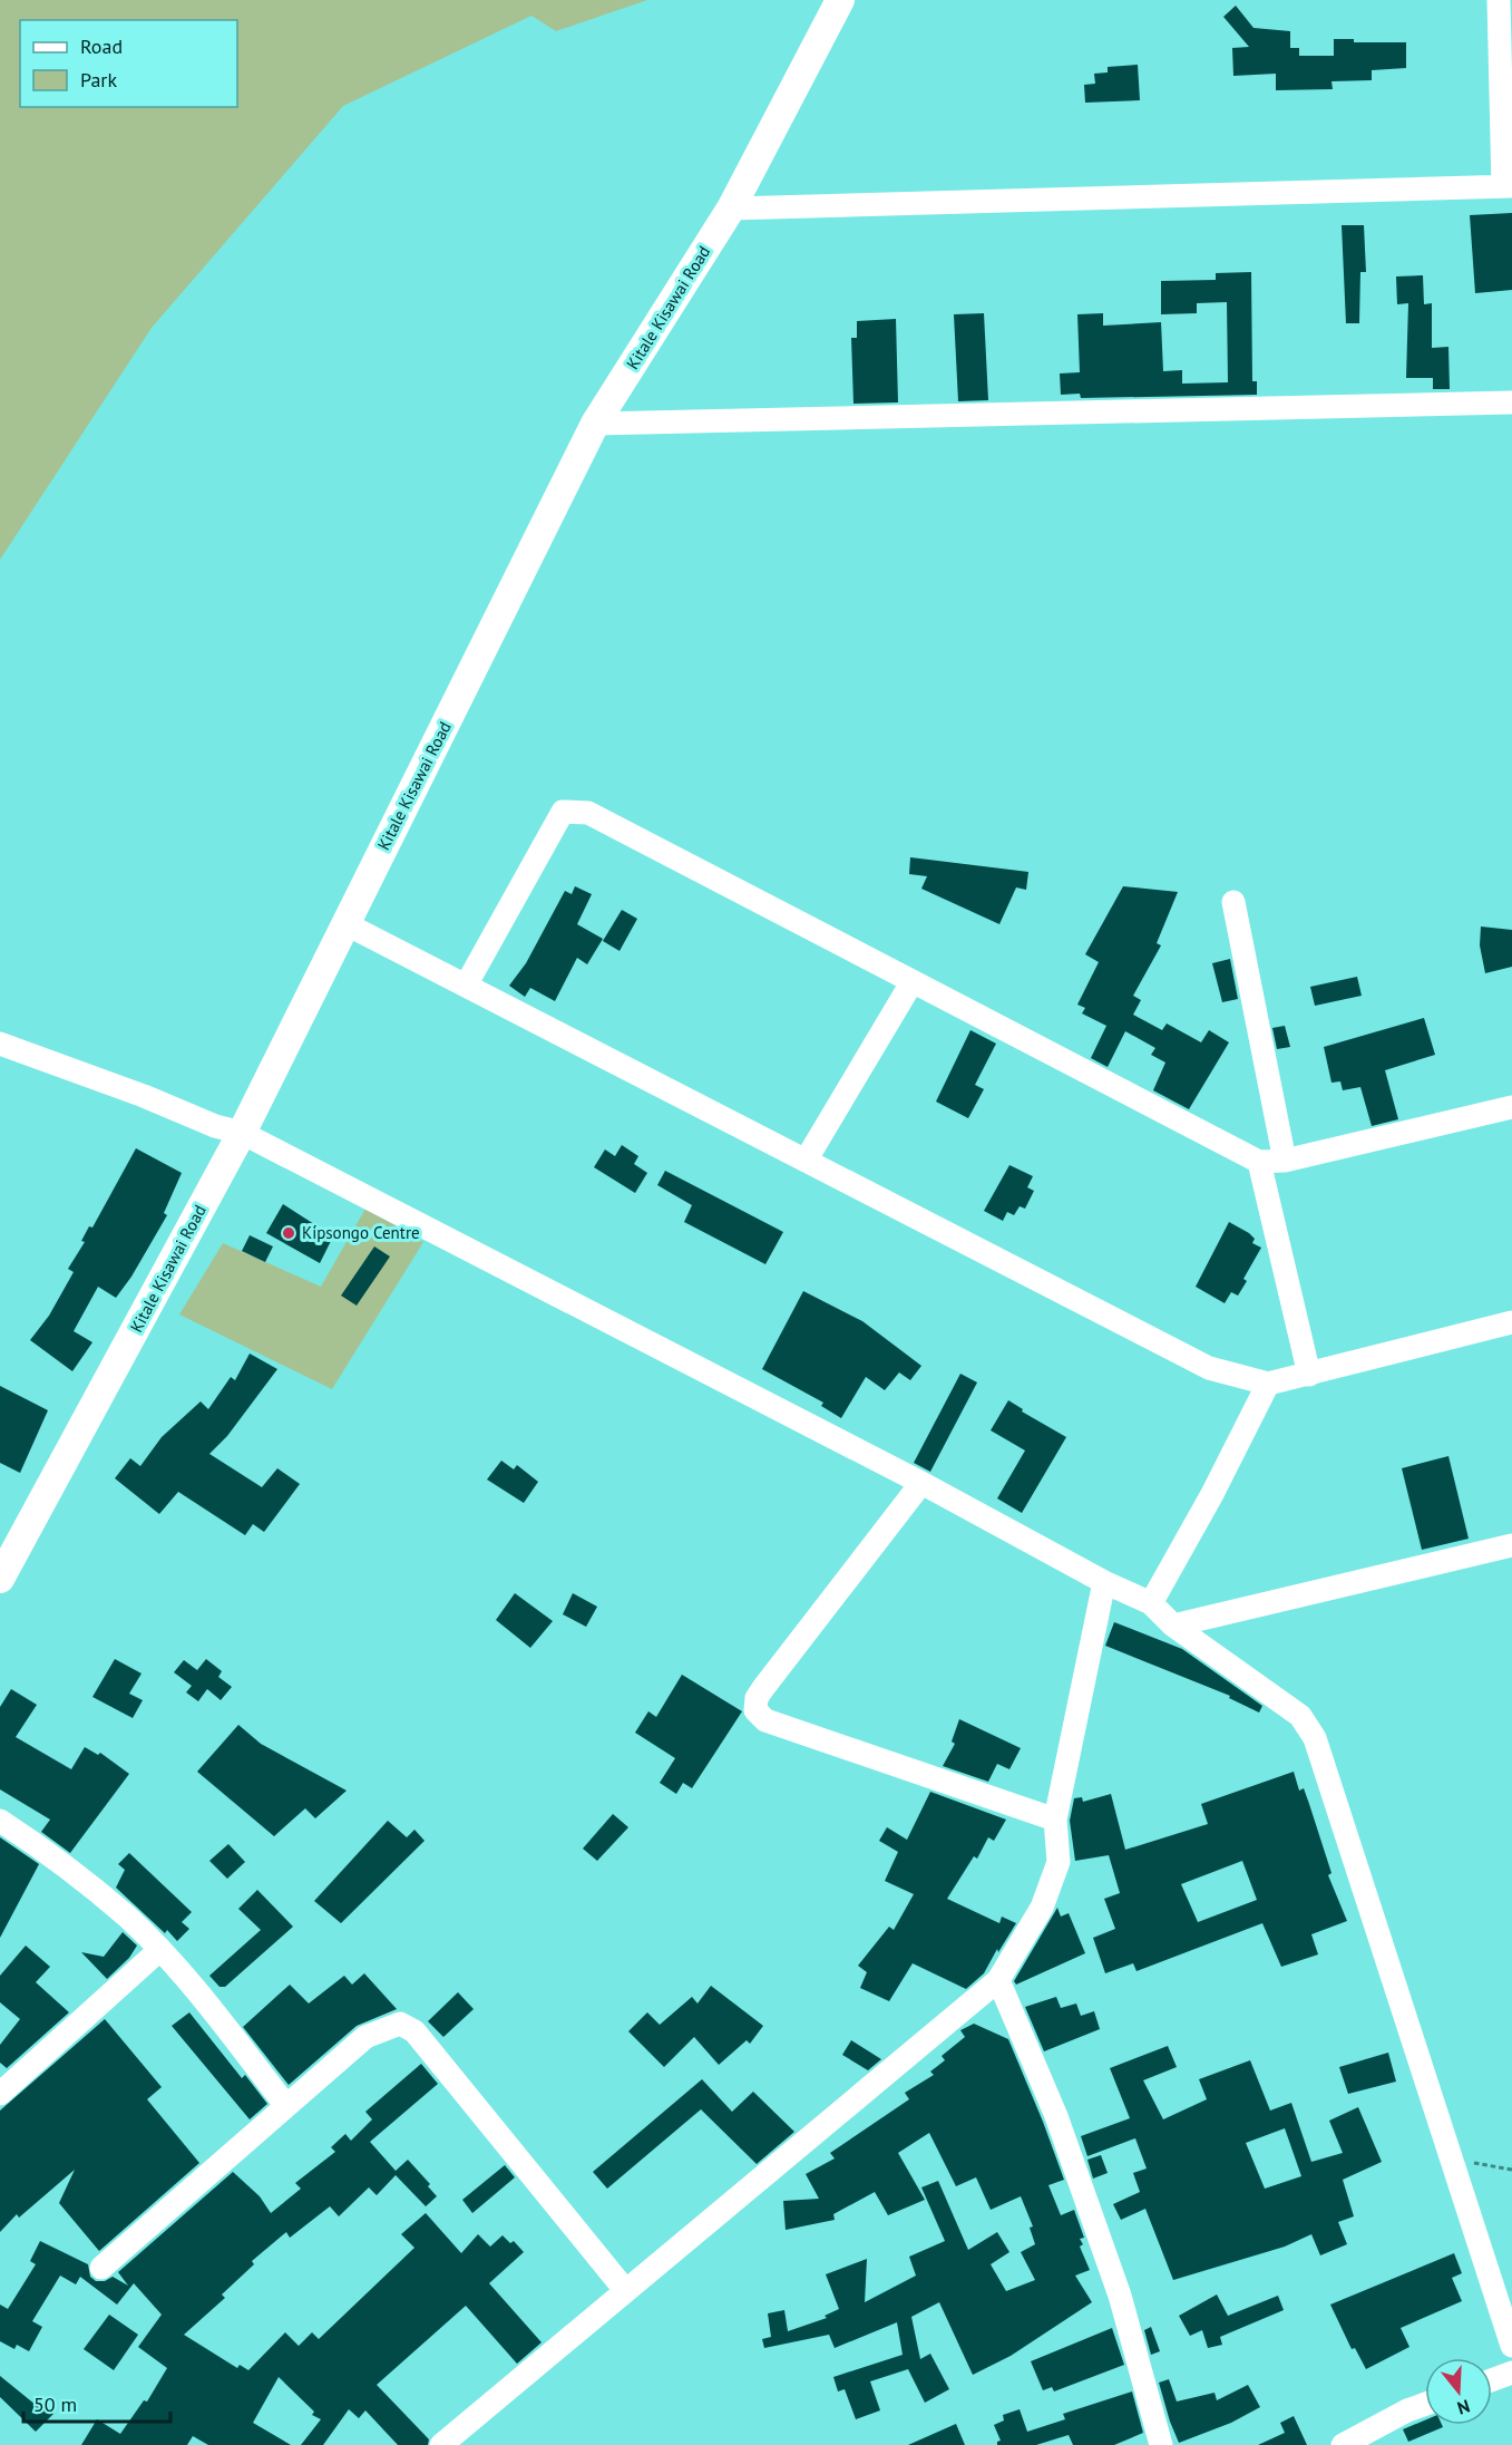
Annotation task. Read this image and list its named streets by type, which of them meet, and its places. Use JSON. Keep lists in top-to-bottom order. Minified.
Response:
{"streets":{"street":["Kitale Kisawai Road"]},"places":["Kipsongo Centre"],"legend":["Road","Park"],"scale_bar":"50 m","north":"bottom"}
